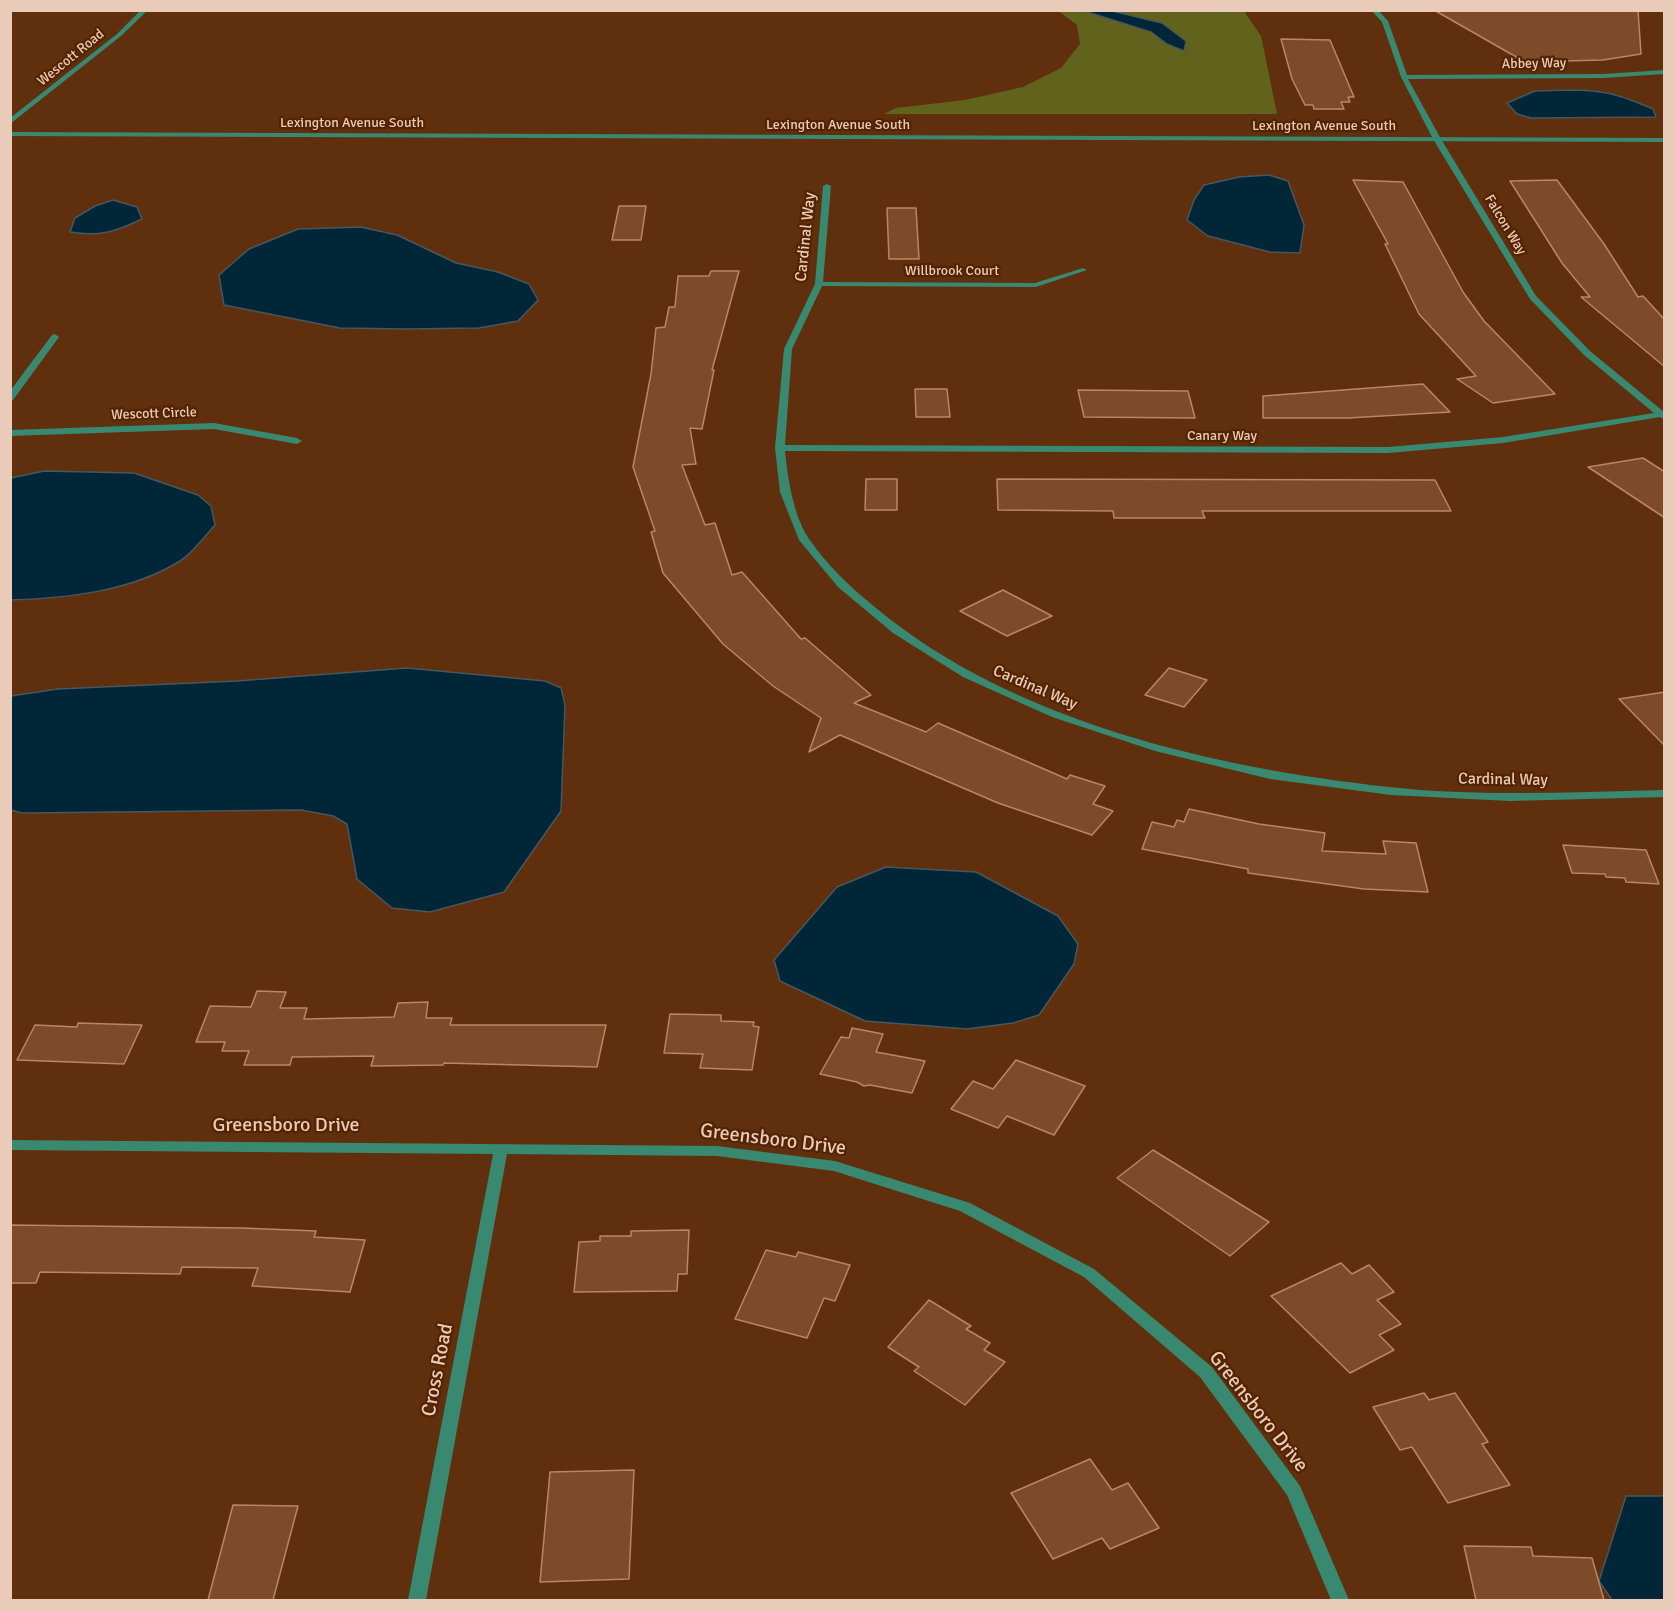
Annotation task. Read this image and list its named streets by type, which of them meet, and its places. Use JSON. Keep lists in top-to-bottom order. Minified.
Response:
{"streets":{"street":["Wescott Road","Abbey Way","Lexington Avenue South","Falcon Way","Cardinal Way","Willbrook Court","Wescott Circle","Canary Way","Greensboro Drive","Cross Road"]},"crossings":[["Abbey Way","Falcon Way"],["Lexington Avenue South","Falcon Way"],["Falcon Way","Canary Way"],["Cardinal Way","Willbrook Court"],["Cardinal Way","Canary Way"],["Greensboro Drive","Cross Road"]]}
